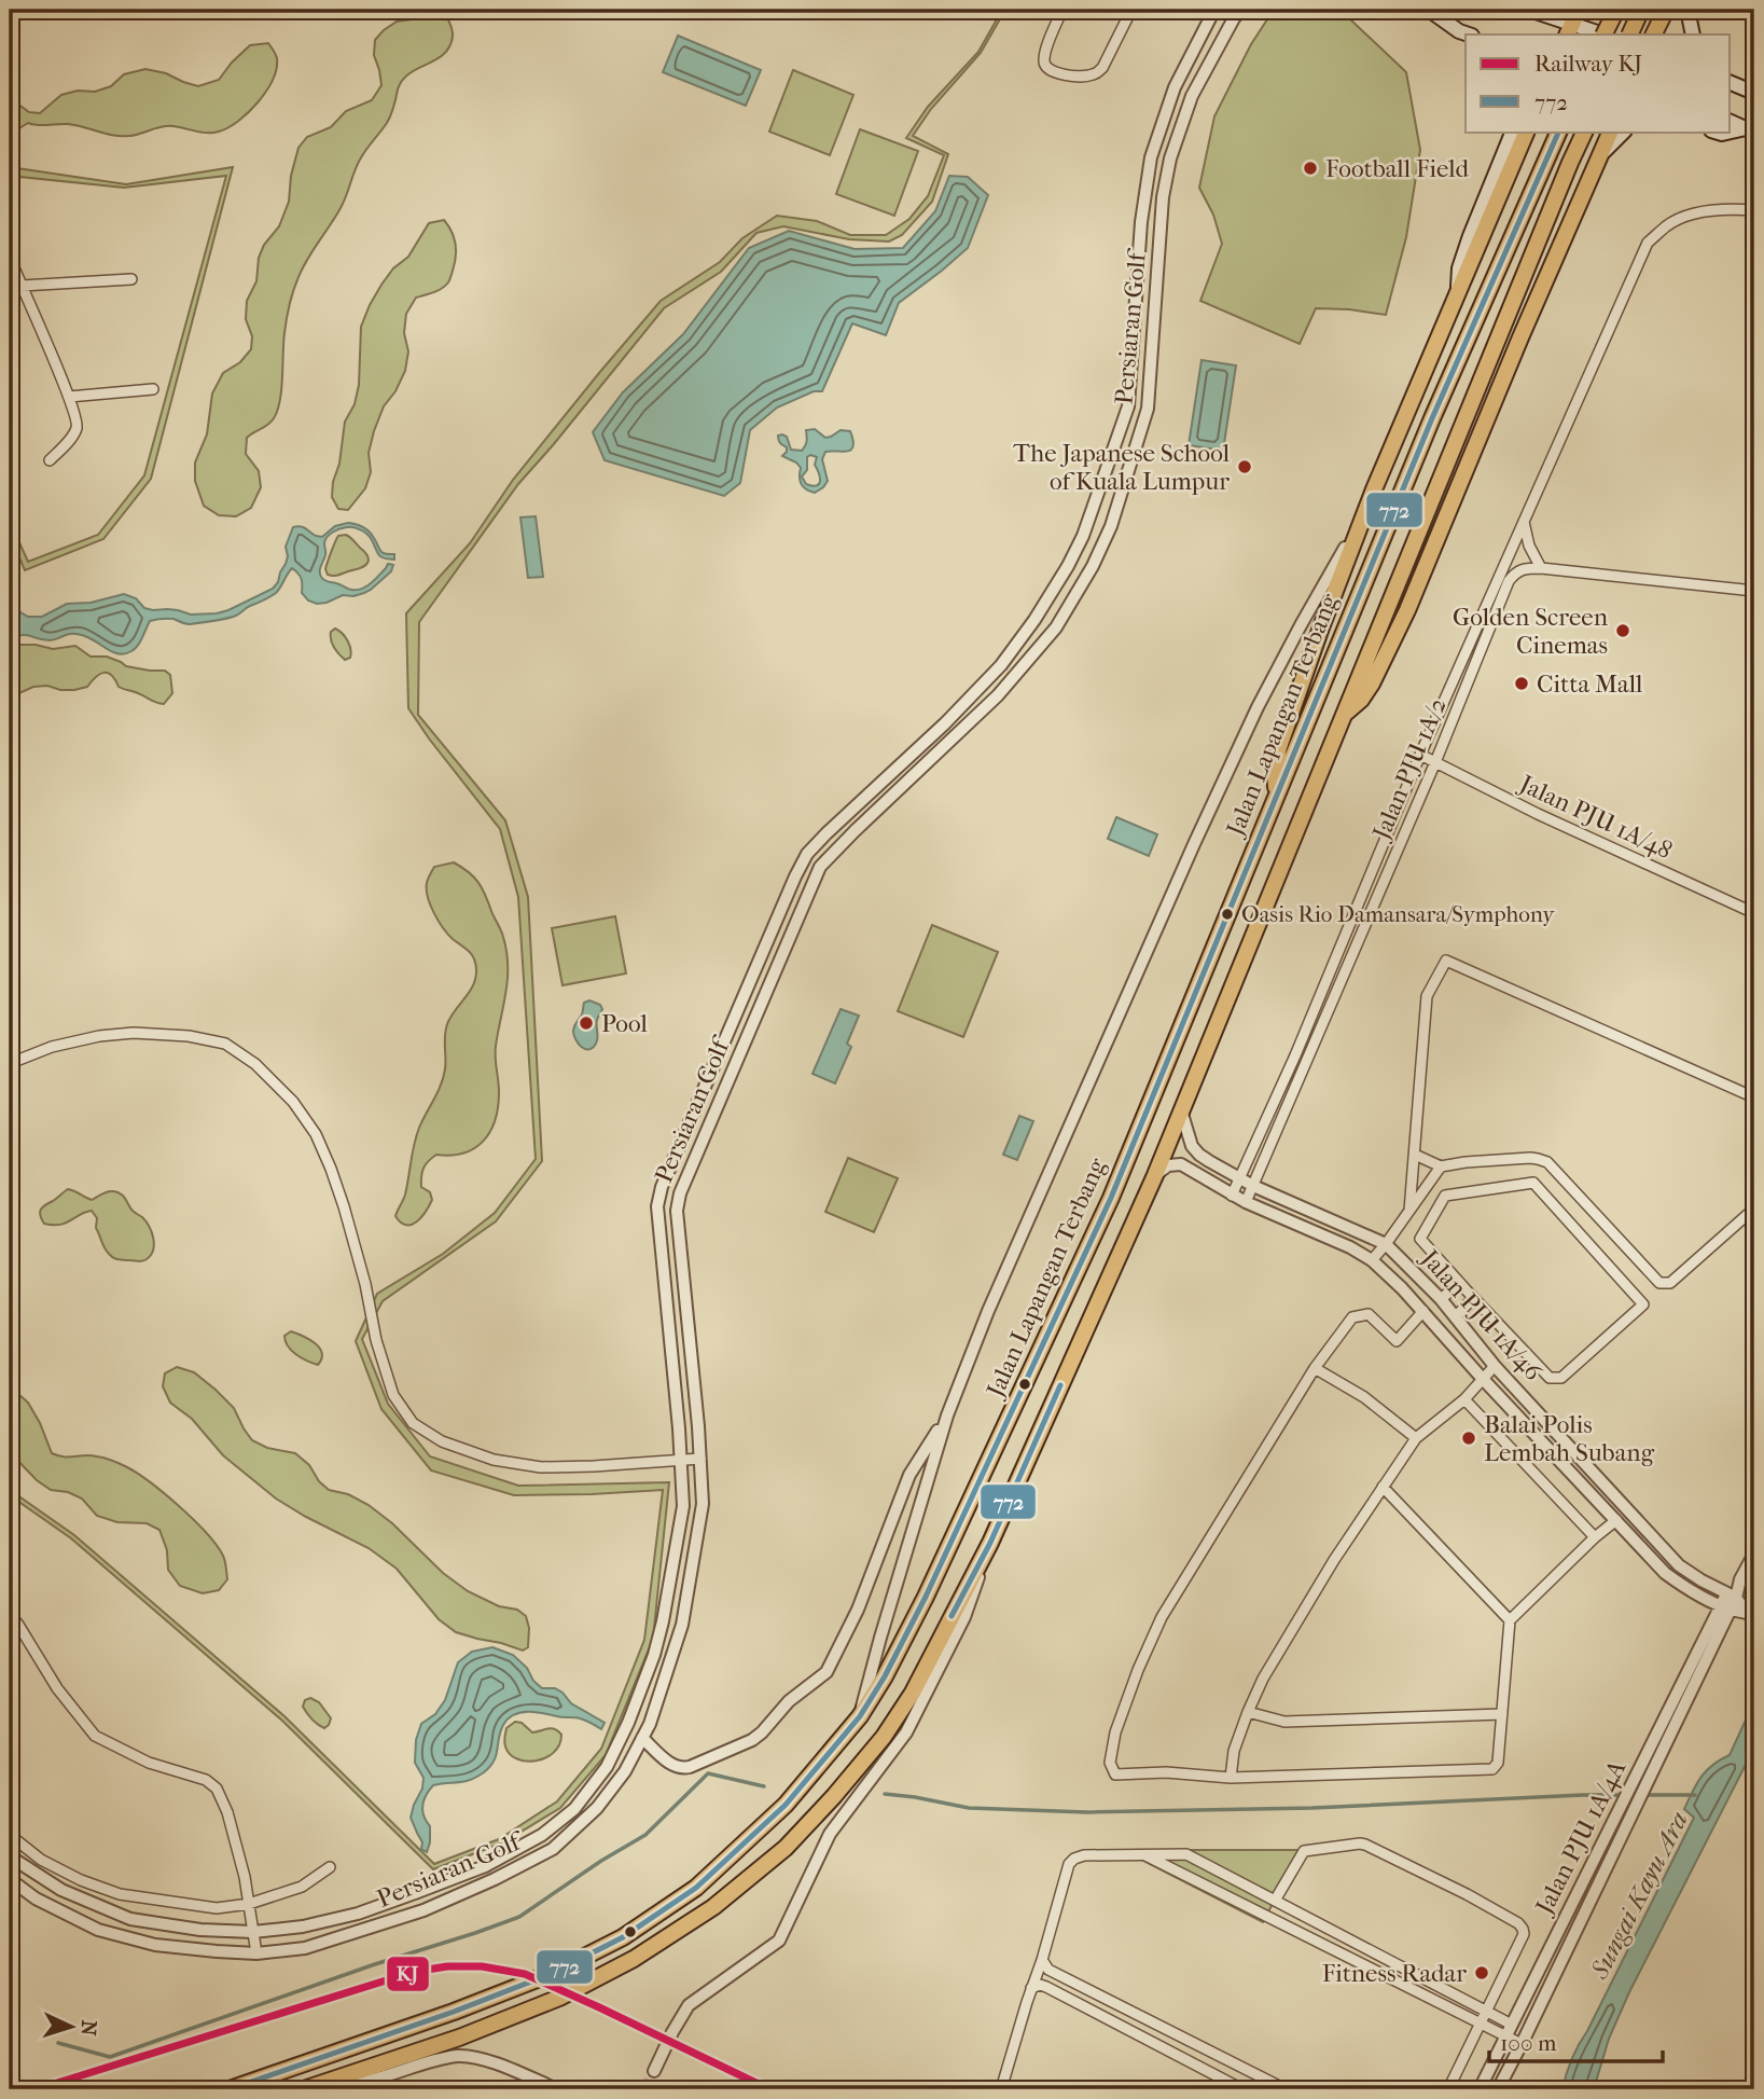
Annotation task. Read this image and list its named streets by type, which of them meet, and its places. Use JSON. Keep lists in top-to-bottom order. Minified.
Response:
{"streets":{"main road":["Jalan Lapangan Terbang"],"street":["Persiaran Golf","Jalan PJU 1A/2","Jalan PJU 1A/48","Jalan PJU 1A/46","Jalan PJU 1A/4A"]},"crossings":[["Jalan PJU 1A/2","Jalan PJU 1A/48"],["Jalan PJU 1A/2","Jalan PJU 1A/46"],["Jalan PJU 1A/46","Jalan PJU 1A/4A"]],"water":["Sungai Kayu Ara"],"places":["Football Field","The Japanese School of Kuala Lumpur","Golden Screen Cinemas","Citta Mall","Oasis Rio Damansara/Symphony","Pool","Balai Polis Lembah Subang","Fitness Radar"],"lines":["transit line 772","rail line KJ"],"legend":["Railway KJ","772"],"scale_bar":"100 m","north":"right"}
